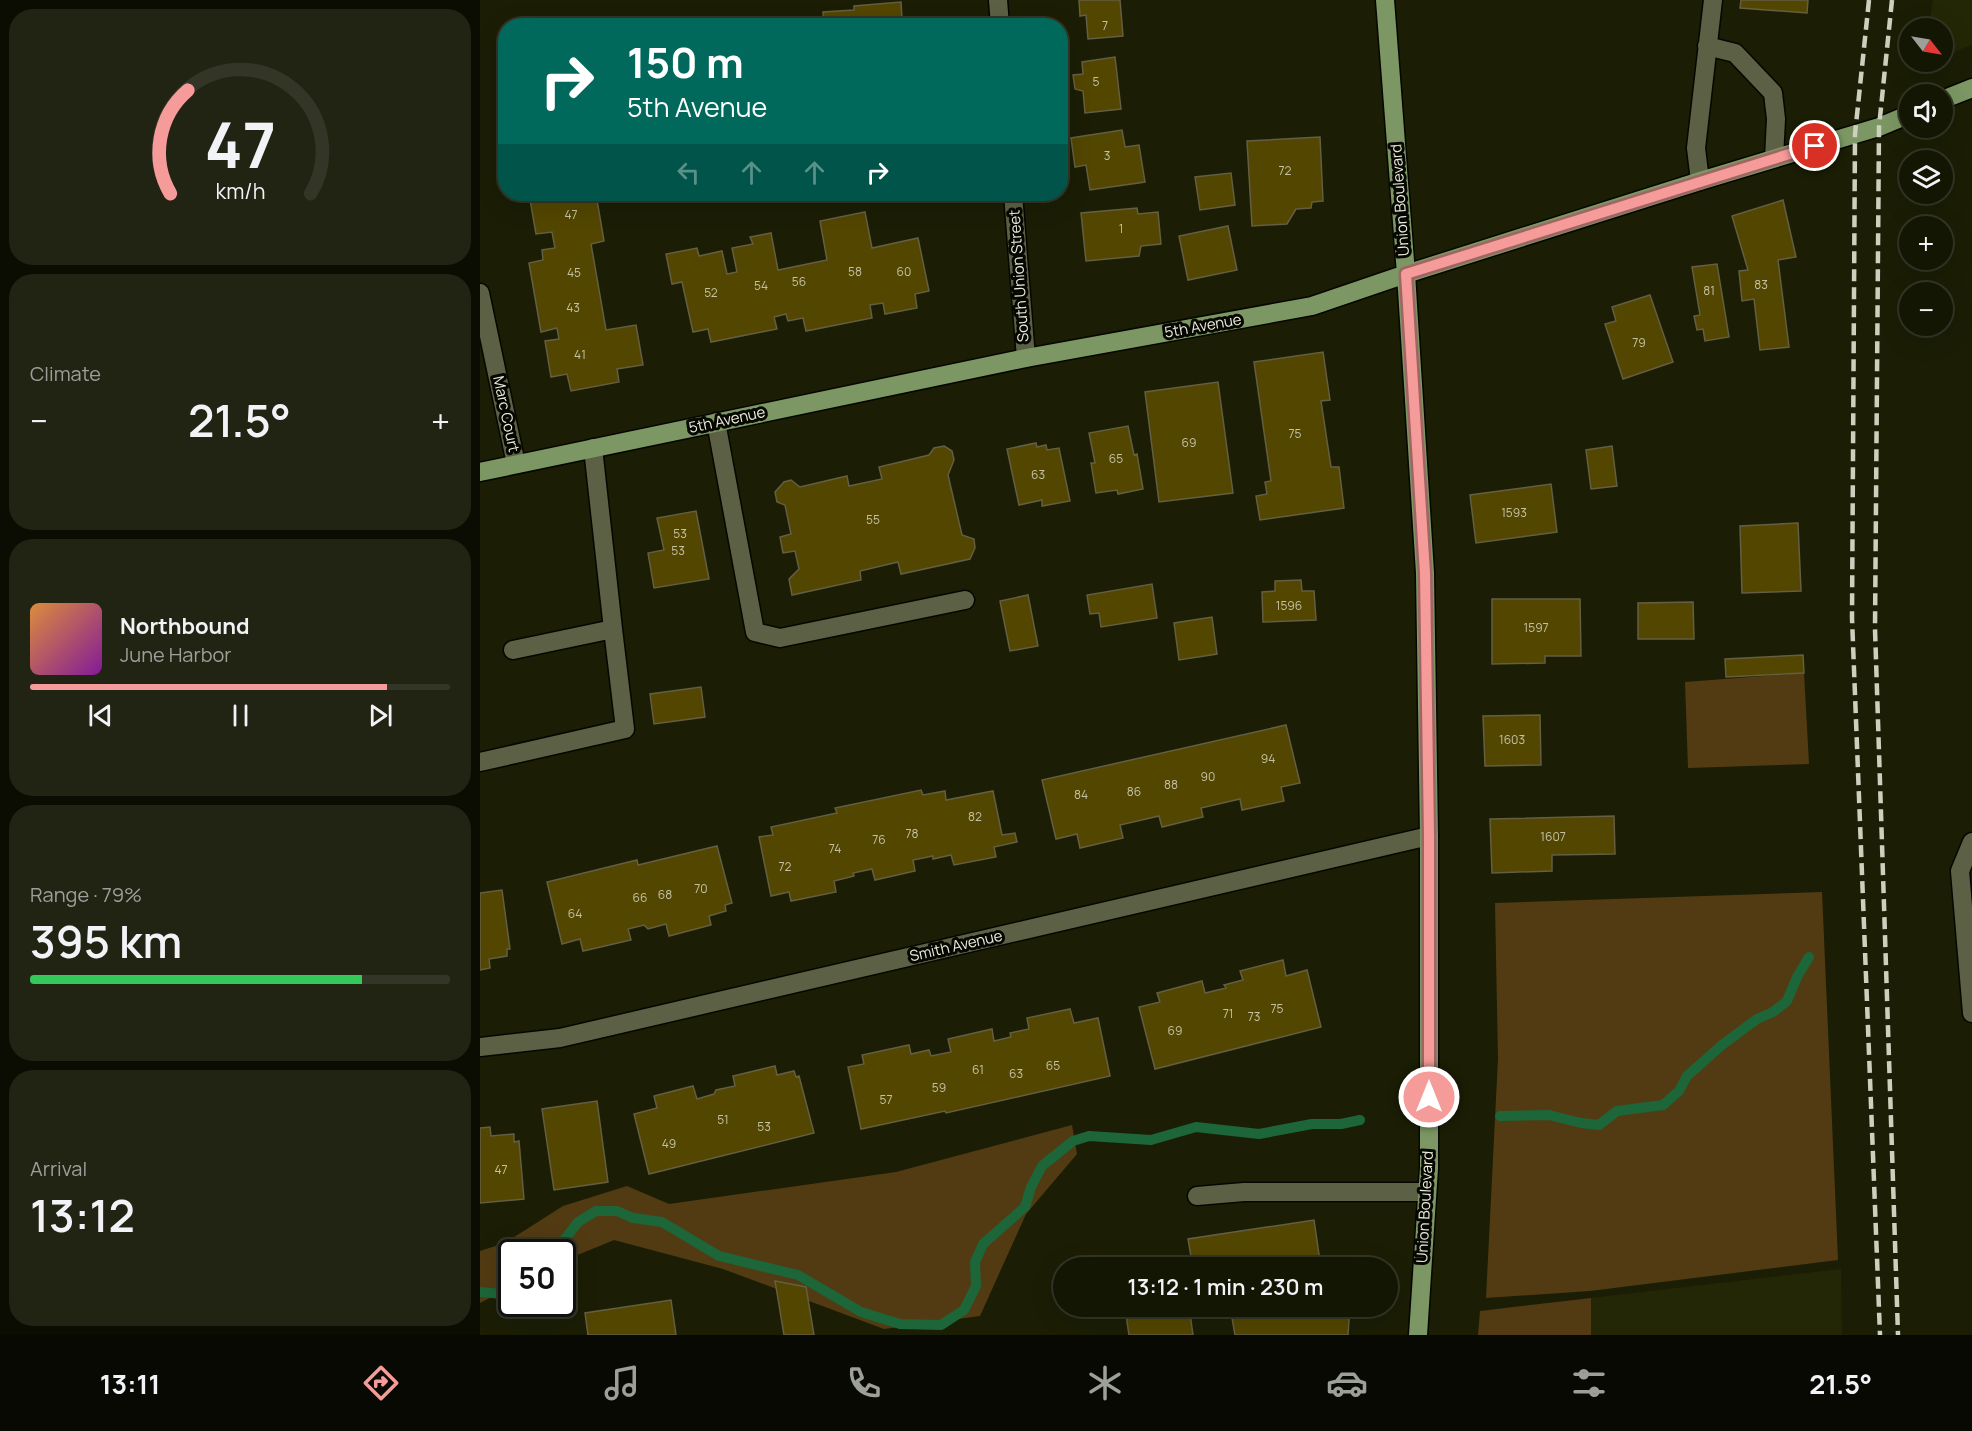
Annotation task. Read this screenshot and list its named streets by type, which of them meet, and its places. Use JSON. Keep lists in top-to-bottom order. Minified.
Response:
{"streets":{"main road":["Union Boulevard","5th Avenue"],"street":["South Union Street","Marc Court","Smith Avenue"]},"crossings":[["Union Boulevard","5th Avenue"],["Union Boulevard","Smith Avenue"],["South Union Street","5th Avenue"],["5th Avenue","Marc Court"]],"house_numbers":["7","5","3","72","47","1","58","60","45","56","83","54","81","52","43","79","41","75","69","65","63","1593","55","53","53","1596","1597","1603","94","90","88","86","84","82","78","1607","76","74","72","70","68","66","64","75","71","73","69","65","61","63","59","57","51","53","49","47"],"north":"bottom right","page":{"map_buttons":["+","−"],"turn":["150 m","5th Avenue"],"tile":["Climate",["Range · 79%","395 km"],["Arrival","13:12"]],"heat":["−","21.5°","+"],"song":["Northbound","June Harbor"],"limit":"50","trip":"13:12 · 1 min · 230 m","tabs":["13:11","21.5°"],"gauge":["47","km/h"]}}
